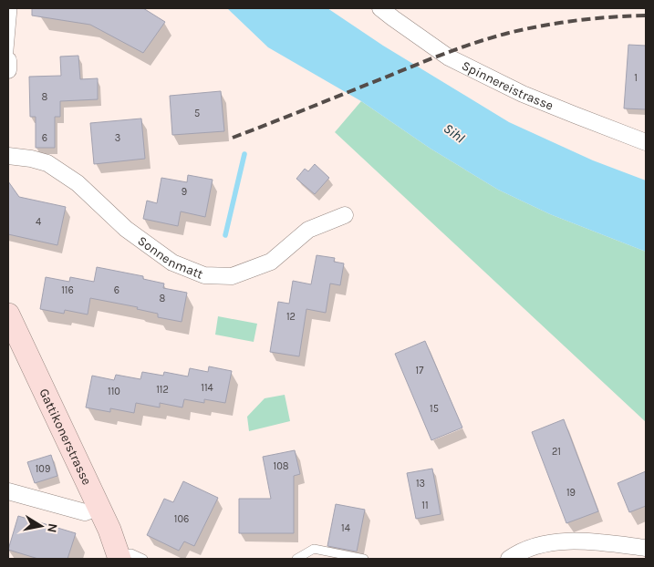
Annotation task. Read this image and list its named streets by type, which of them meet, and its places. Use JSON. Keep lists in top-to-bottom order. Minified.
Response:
{"streets":{"main road":["Gattikonerstrasse"],"street":["Spinnereistrasse","Sonnenmatt"]},"water":["Sihl"],"house_numbers":["1","8","5","6","3","9","4","116","6","8","12","17","114","112","110","15","21","108","109","13","19","11","106","14"],"north":"right"}
